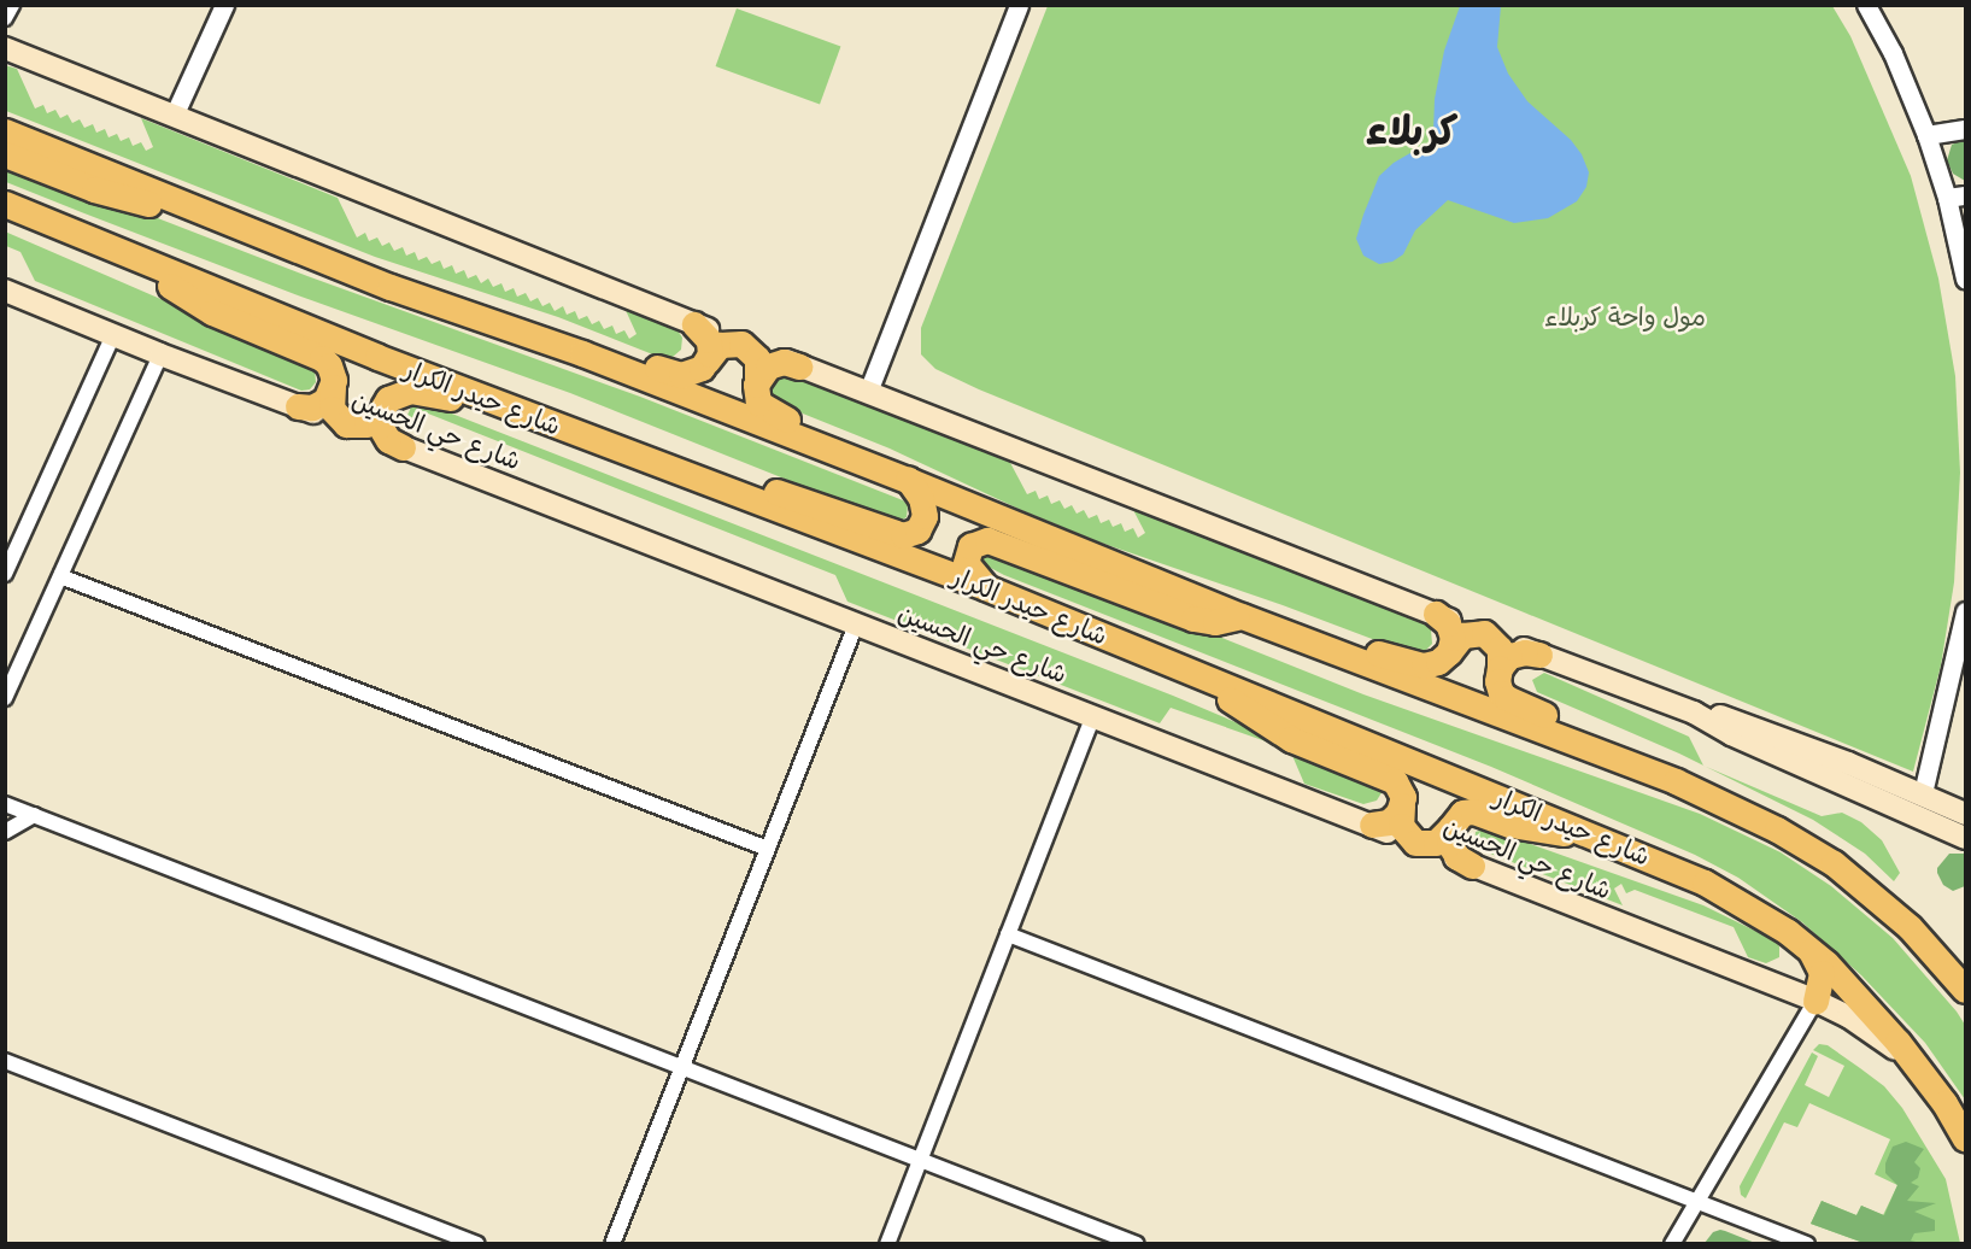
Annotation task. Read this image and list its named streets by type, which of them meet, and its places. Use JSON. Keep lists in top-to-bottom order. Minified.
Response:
{"streets":{"highway":["شارع حيدر الكرار"],"main road":["شارع حي الحسين"]},"crossings":[["شارع حيدر الكرار","شارع حي الحسين"]],"districts":["كربلاء"],"parks":["مول واحة كربلاء"]}
